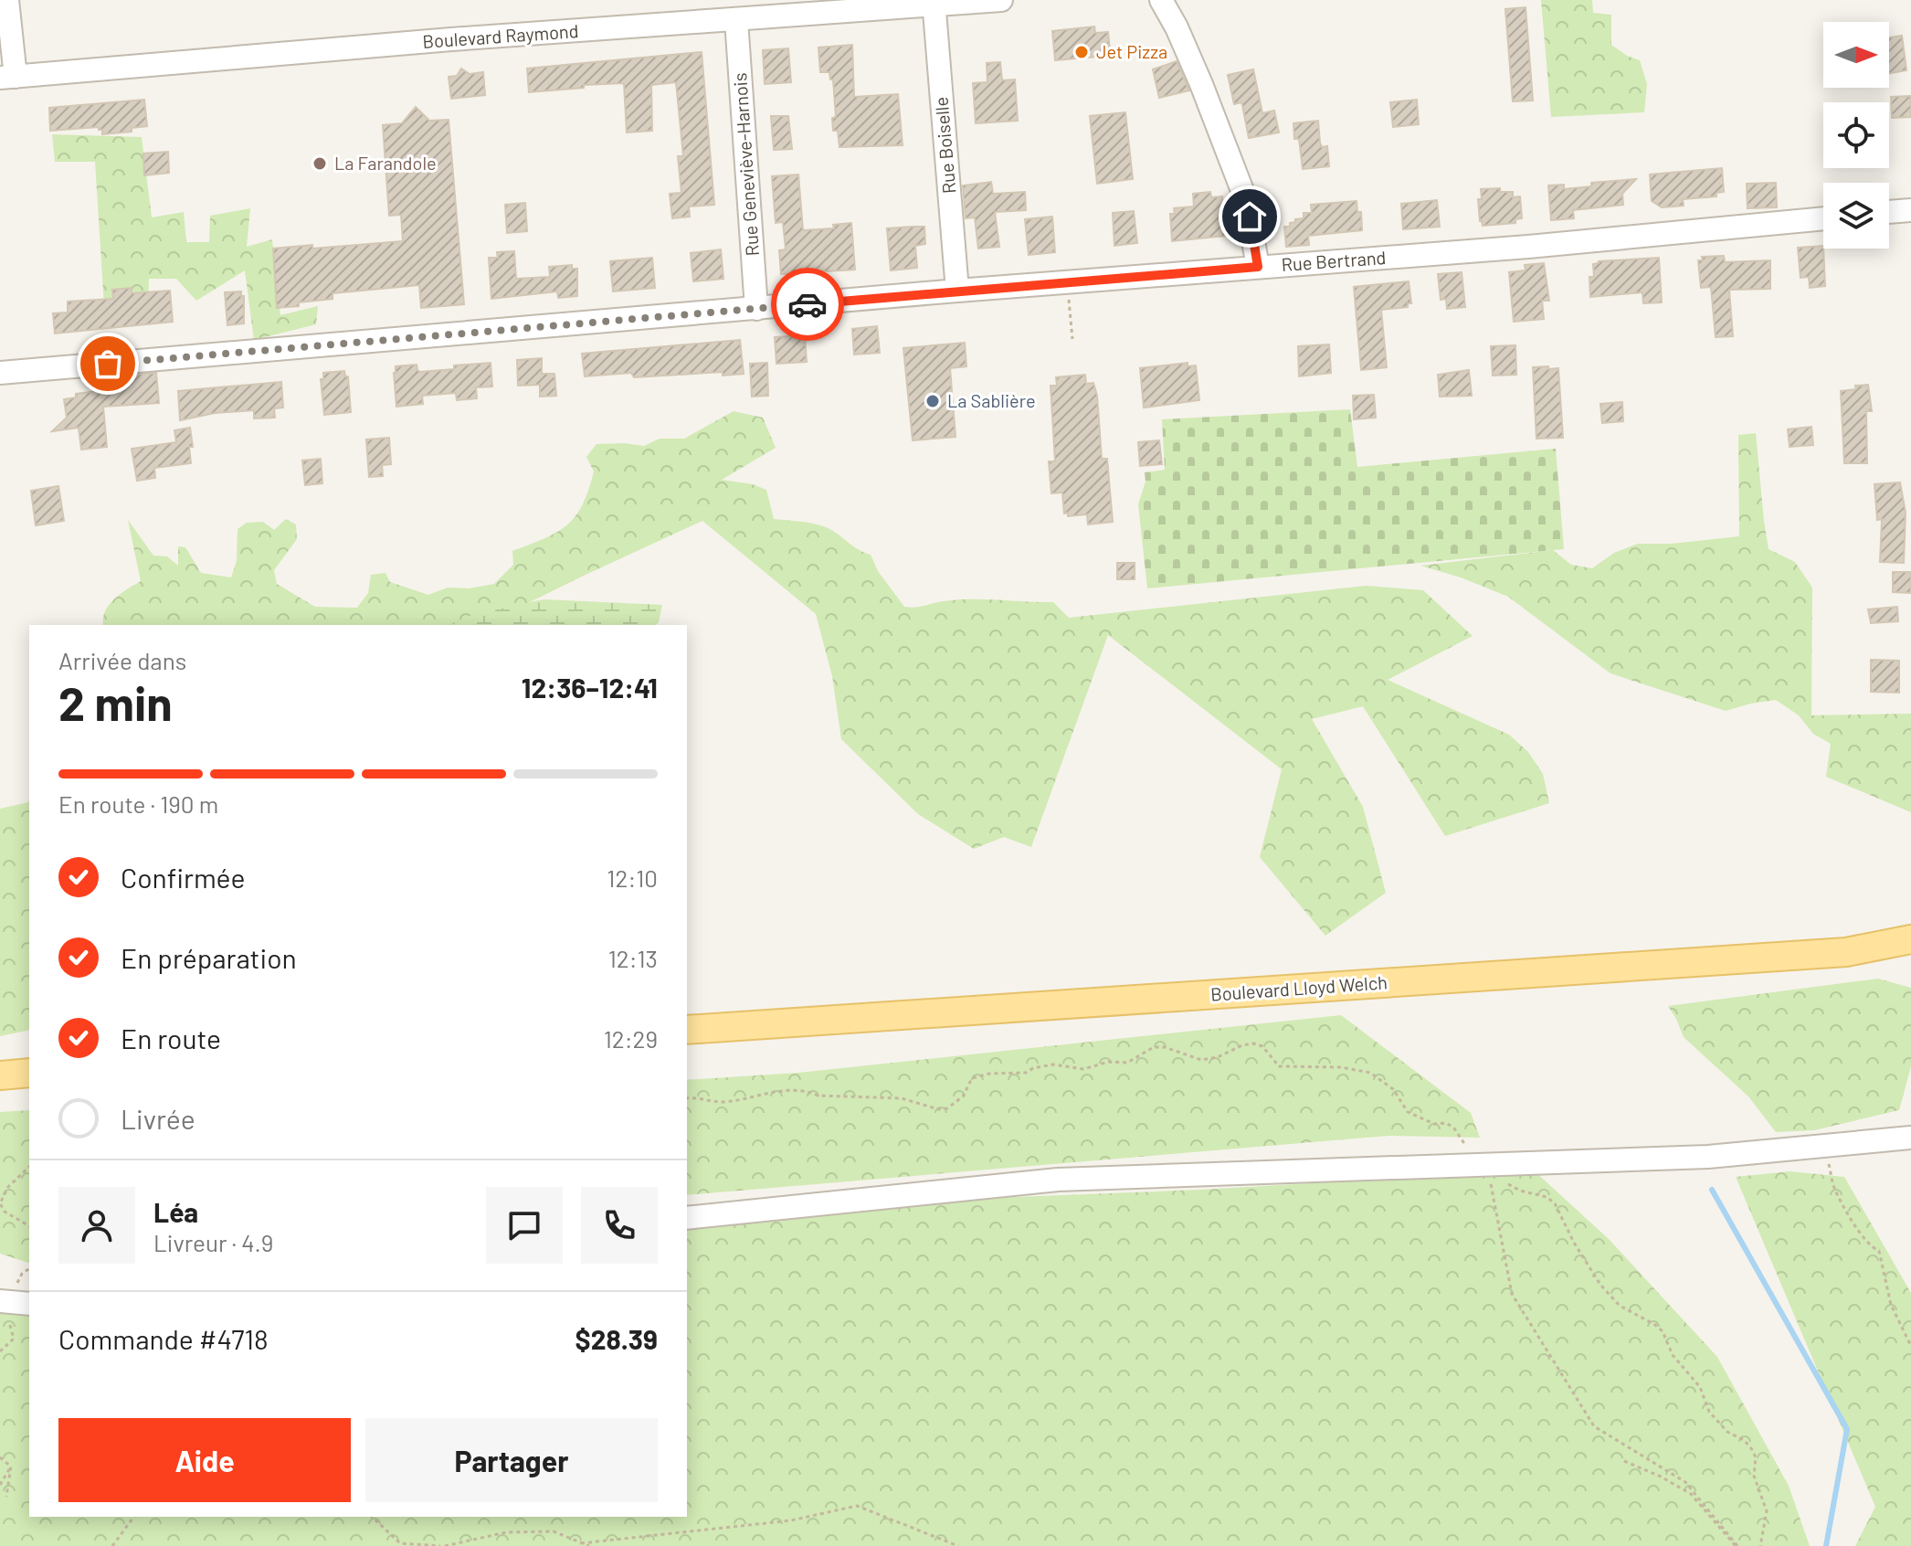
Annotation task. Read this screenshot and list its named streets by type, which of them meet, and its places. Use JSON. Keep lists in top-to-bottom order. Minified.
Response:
{"streets":{"main road":["Boulevard Lloyd Welch"],"street":["Boulevard Raymond","Rue Boiselle","Rue Geneviève-Harnois","Rue Bertrand"]},"crossings":[["Boulevard Raymond","Rue Boiselle"],["Boulevard Raymond","Rue Geneviève-Harnois"],["Rue Boiselle","Rue Bertrand"],["Rue Geneviève-Harnois","Rue Bertrand"]],"places":["Jet Pizza","La Farandole","La Sablière"],"north":"right","page":{"heading":["2 min","Arrivée dans","12:36–12:41"],"panel":["Léa","Livreur · 4.9","Commande #4718","$28.39"],"bar":"En route · 190 m","list":[["Confirmée","12:10"],["En préparation","12:13"],["En route","12:29"],"Livrée"],"buttons":["Aide","Partager"]}}
